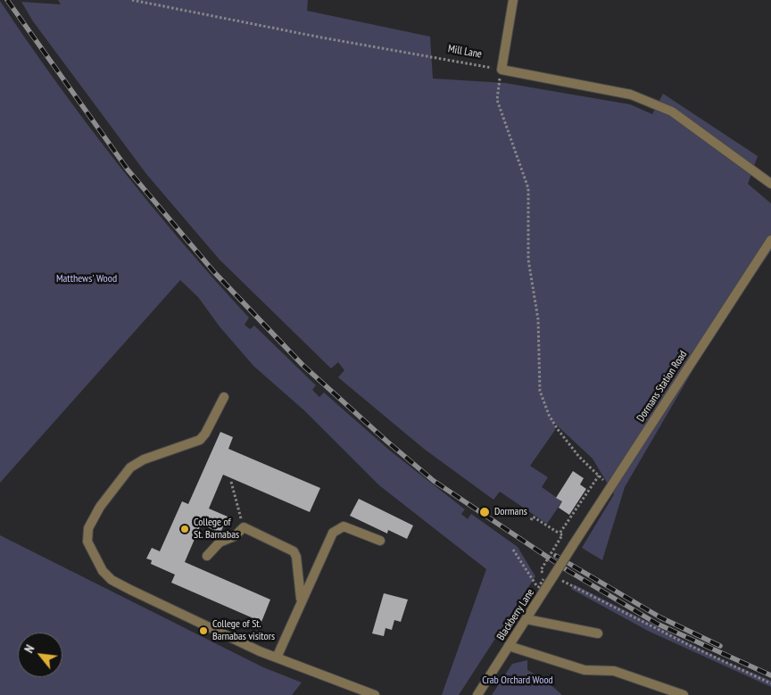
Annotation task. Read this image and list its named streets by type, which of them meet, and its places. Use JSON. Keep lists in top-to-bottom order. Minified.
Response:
{"streets":{"street":["Dormans Station Road","Blackberry Lane"],"path":["Mill Lane"]},"crossings":[["Dormans Station Road","Blackberry Lane"]],"parks":["Matthews' Wood","Crab Orchard Wood"],"places":["Dormans","College of St. Barnabas","College of St. Barnabas visitors"],"north":"top left"}
